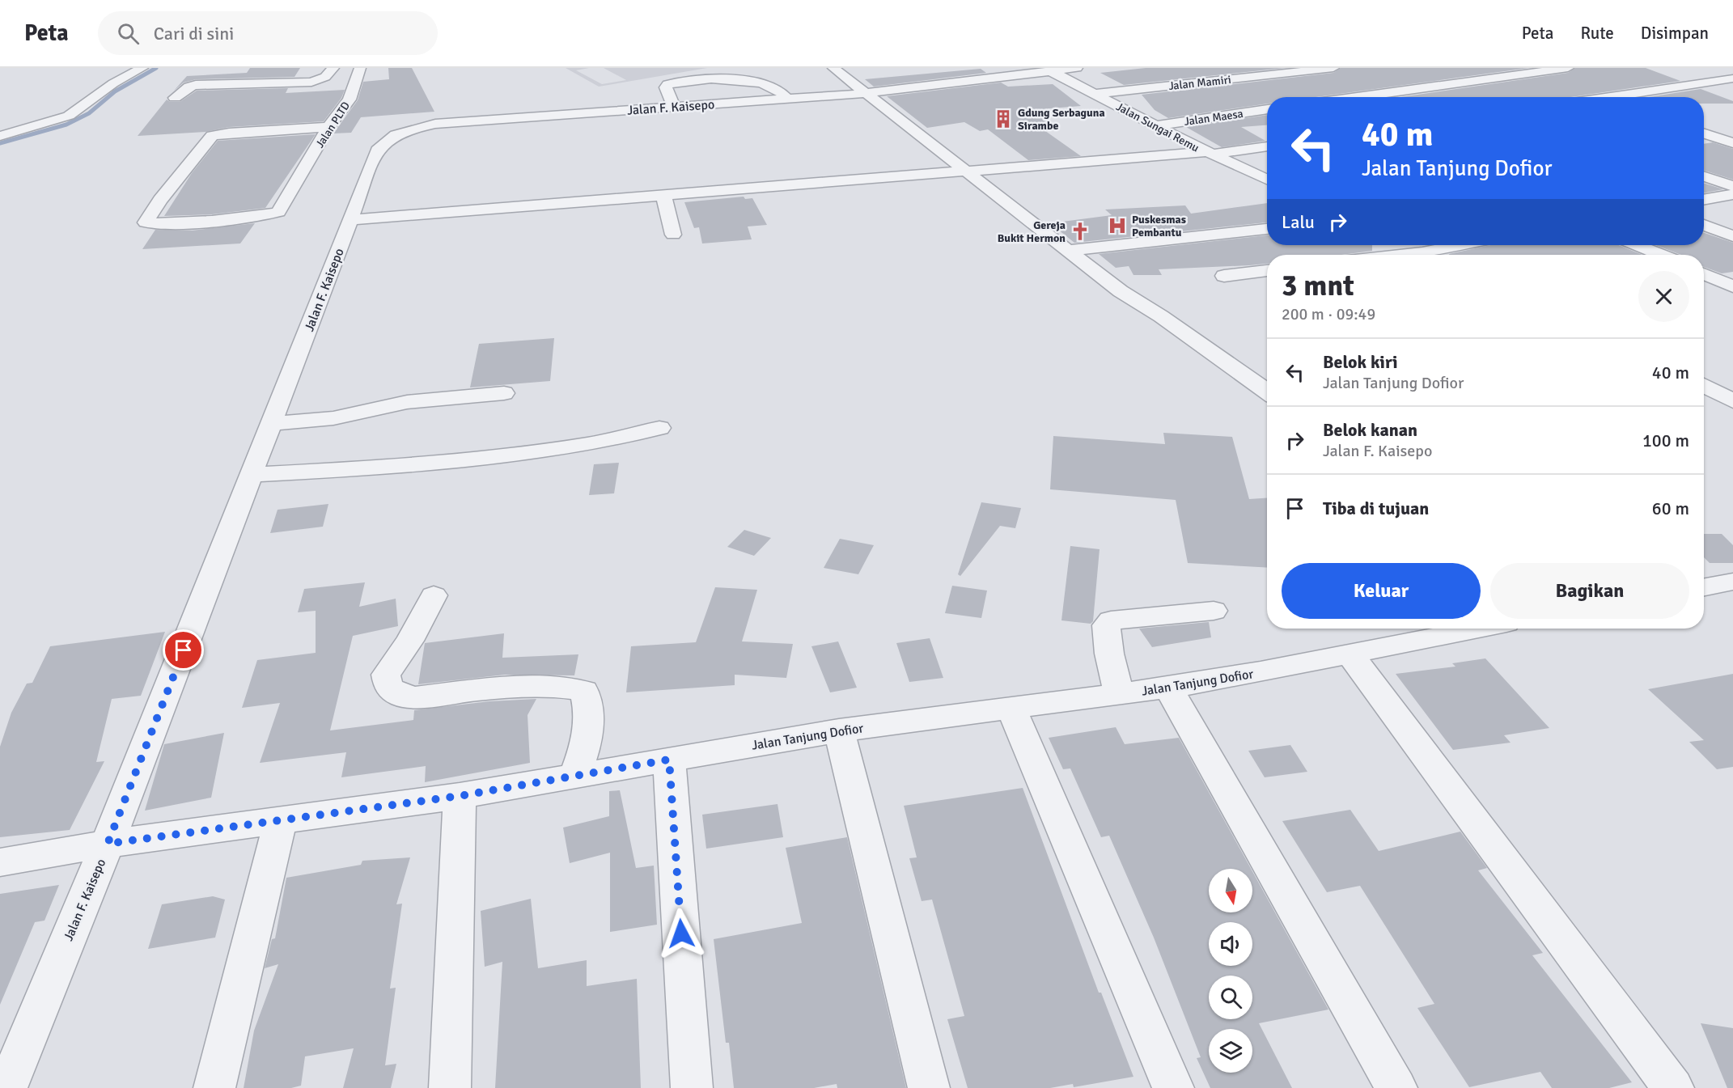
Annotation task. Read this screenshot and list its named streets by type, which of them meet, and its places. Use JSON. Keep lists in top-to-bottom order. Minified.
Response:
{"streets":{"street":["Jalan Mamiri","Jalan F. Kaisepo","Jalan Maesa","Jalan PLTD","Jalan Sungai Remu","Jalan Tanjung Dofior"]},"crossings":[["Jalan Mamiri","Jalan Sungai Remu"],["Jalan F. Kaisepo","Jalan Sungai Remu"],["Jalan F. Kaisepo","Jalan Tanjung Dofior"],["Jalan Maesa","Jalan Sungai Remu"]],"places":{"building":["Gdung Serbaguna Sirambe"],"hospital":["Puskesmas Pembantu"],"church":["Gereja Bukit Hermon"]},"north":"bottom","page":{"header":"Peta","search":"Cari di sini","nav":["Peta","Rute","Disimpan"],"turn":["40 m","Jalan Tanjung Dofior"],"then":"Lalu","heading":["3 mnt","200 m · 09:49"],"list":[{"name":"Belok kiri","note":"Jalan Tanjung Dofior","value":"40 m"},{"name":"Belok kanan","note":"Jalan F. Kaisepo","value":"100 m"},{"name":"Tiba di tujuan","value":"60 m"}],"buttons":["Keluar","Bagikan"]}}
